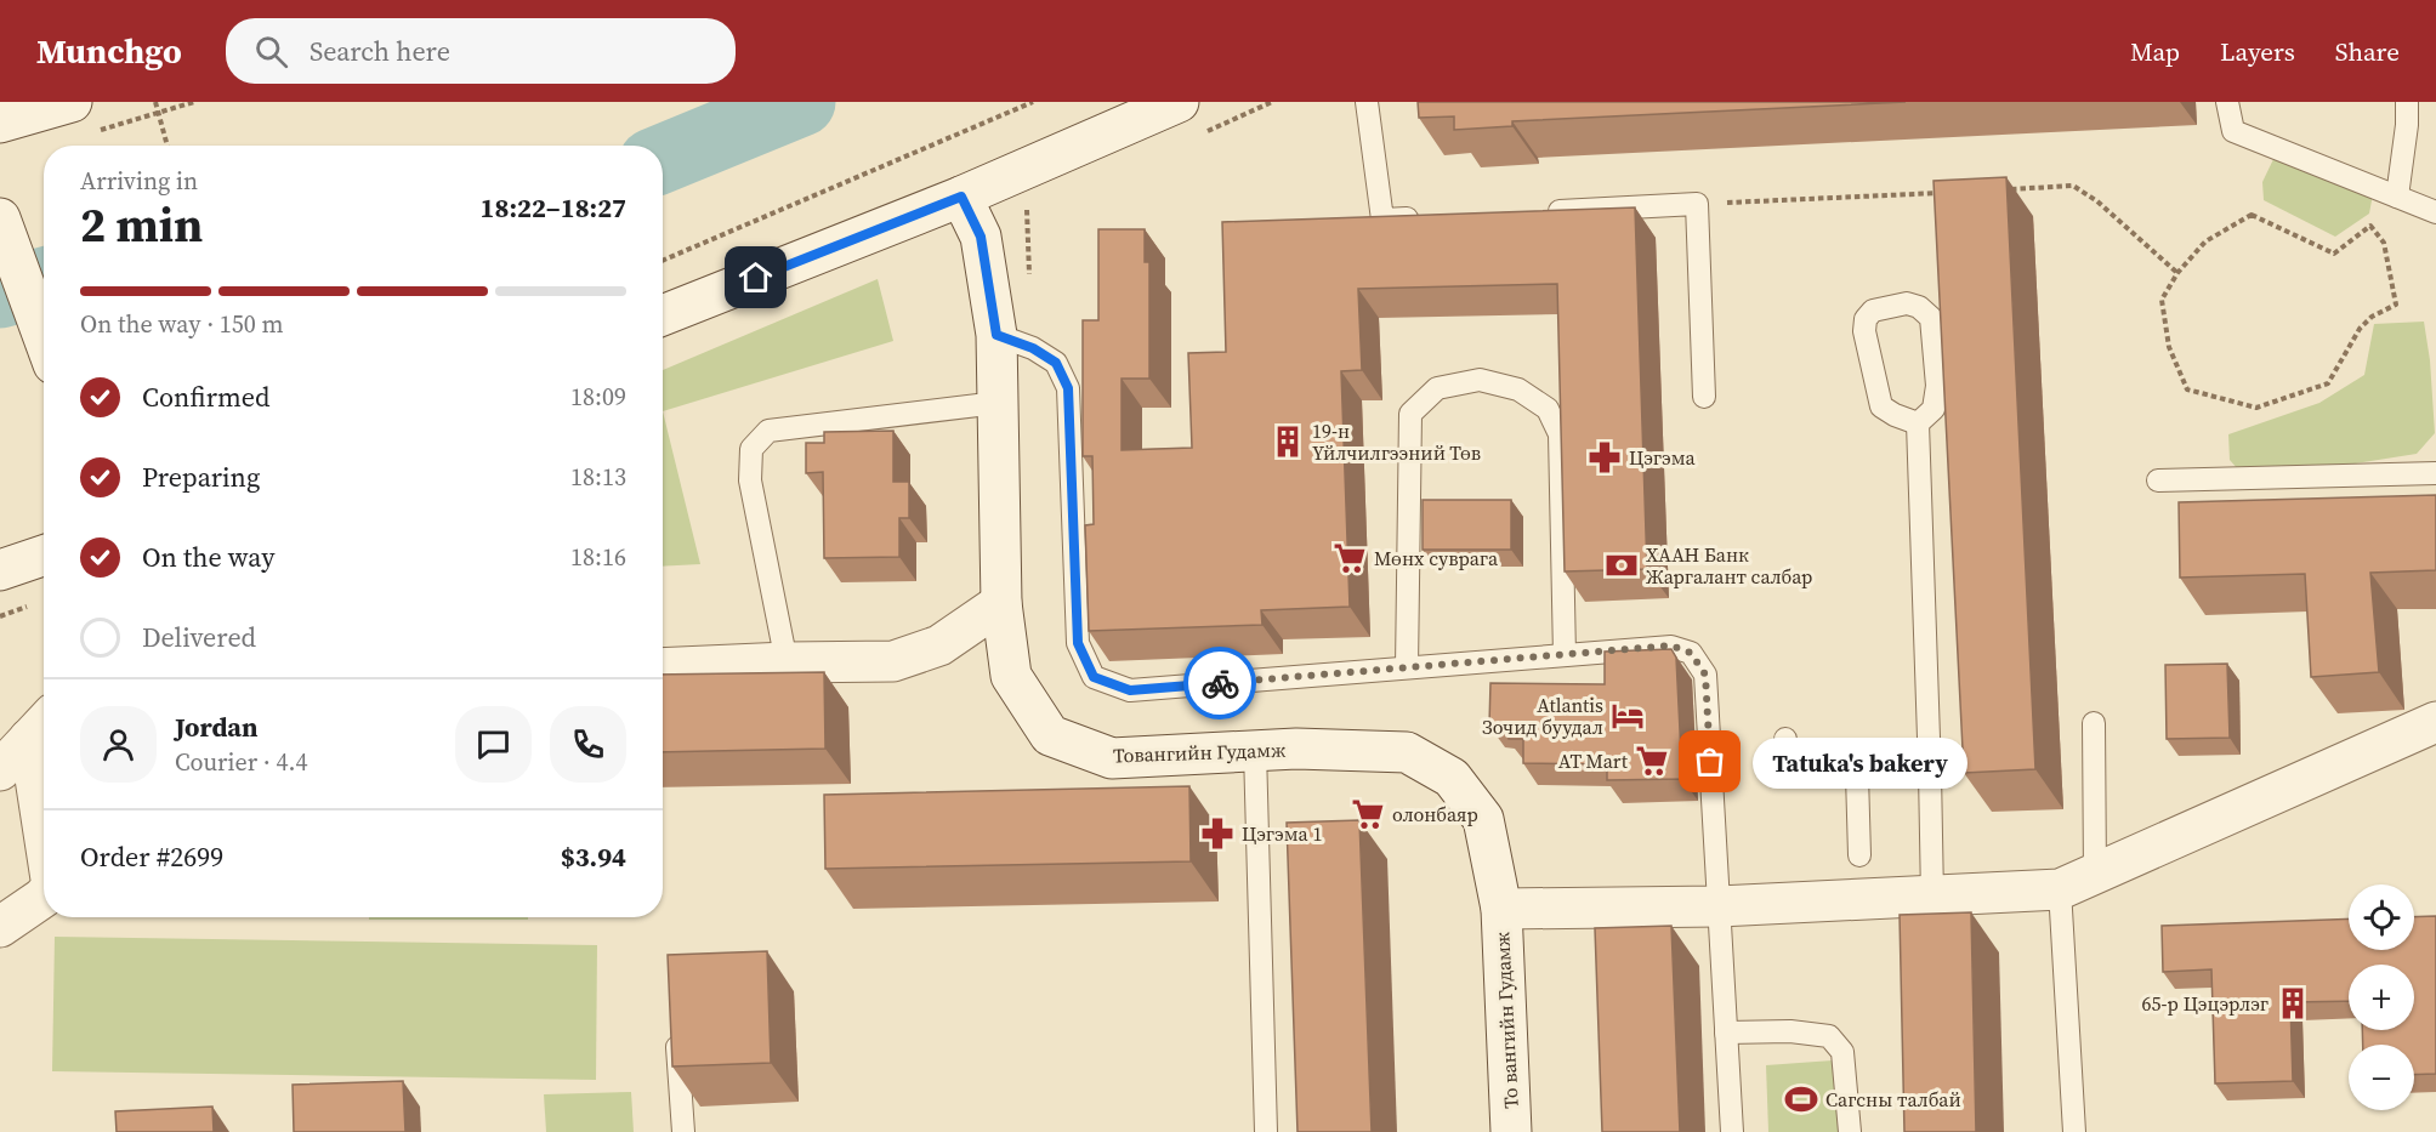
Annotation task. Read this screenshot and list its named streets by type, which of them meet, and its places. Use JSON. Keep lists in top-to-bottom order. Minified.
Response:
{"streets":{"street":["Товангийн Гудамж","То вангийн Гудамж"]},"crossings":[["Товангийн Гудамж","То вангийн Гудамж"]],"places":{"building":["19-н Үйлчилгээний Төв","65-р Цэцэрлэг"],"pharmacy":["Цэгэма","Цэгэма 1"],"supermarket":["Мөнх суврага","AT Mart","олонбаяр"],"bank":["ХААН Банк Жаргалант салбар"],"hotel":["Atlantis Зочид буудал"],"other":["Tatuka's bakery"],"sports":["Сагсны талбай"]},"page":{"header":"Munchgo","search":"Search here","nav":["Map","Layers","Share"],"heading":["2 min","Arriving in","18:22–18:27"],"panel":["Jordan","Courier · 4.4","Order #2699","$3.94"],"bar":"On the way · 150 m","list":[["Confirmed","18:09"],["Preparing","18:13"],["On the way","18:16"],"Delivered"],"bubble":"Tatuka's bakery","map_buttons":["+","−"]}}
